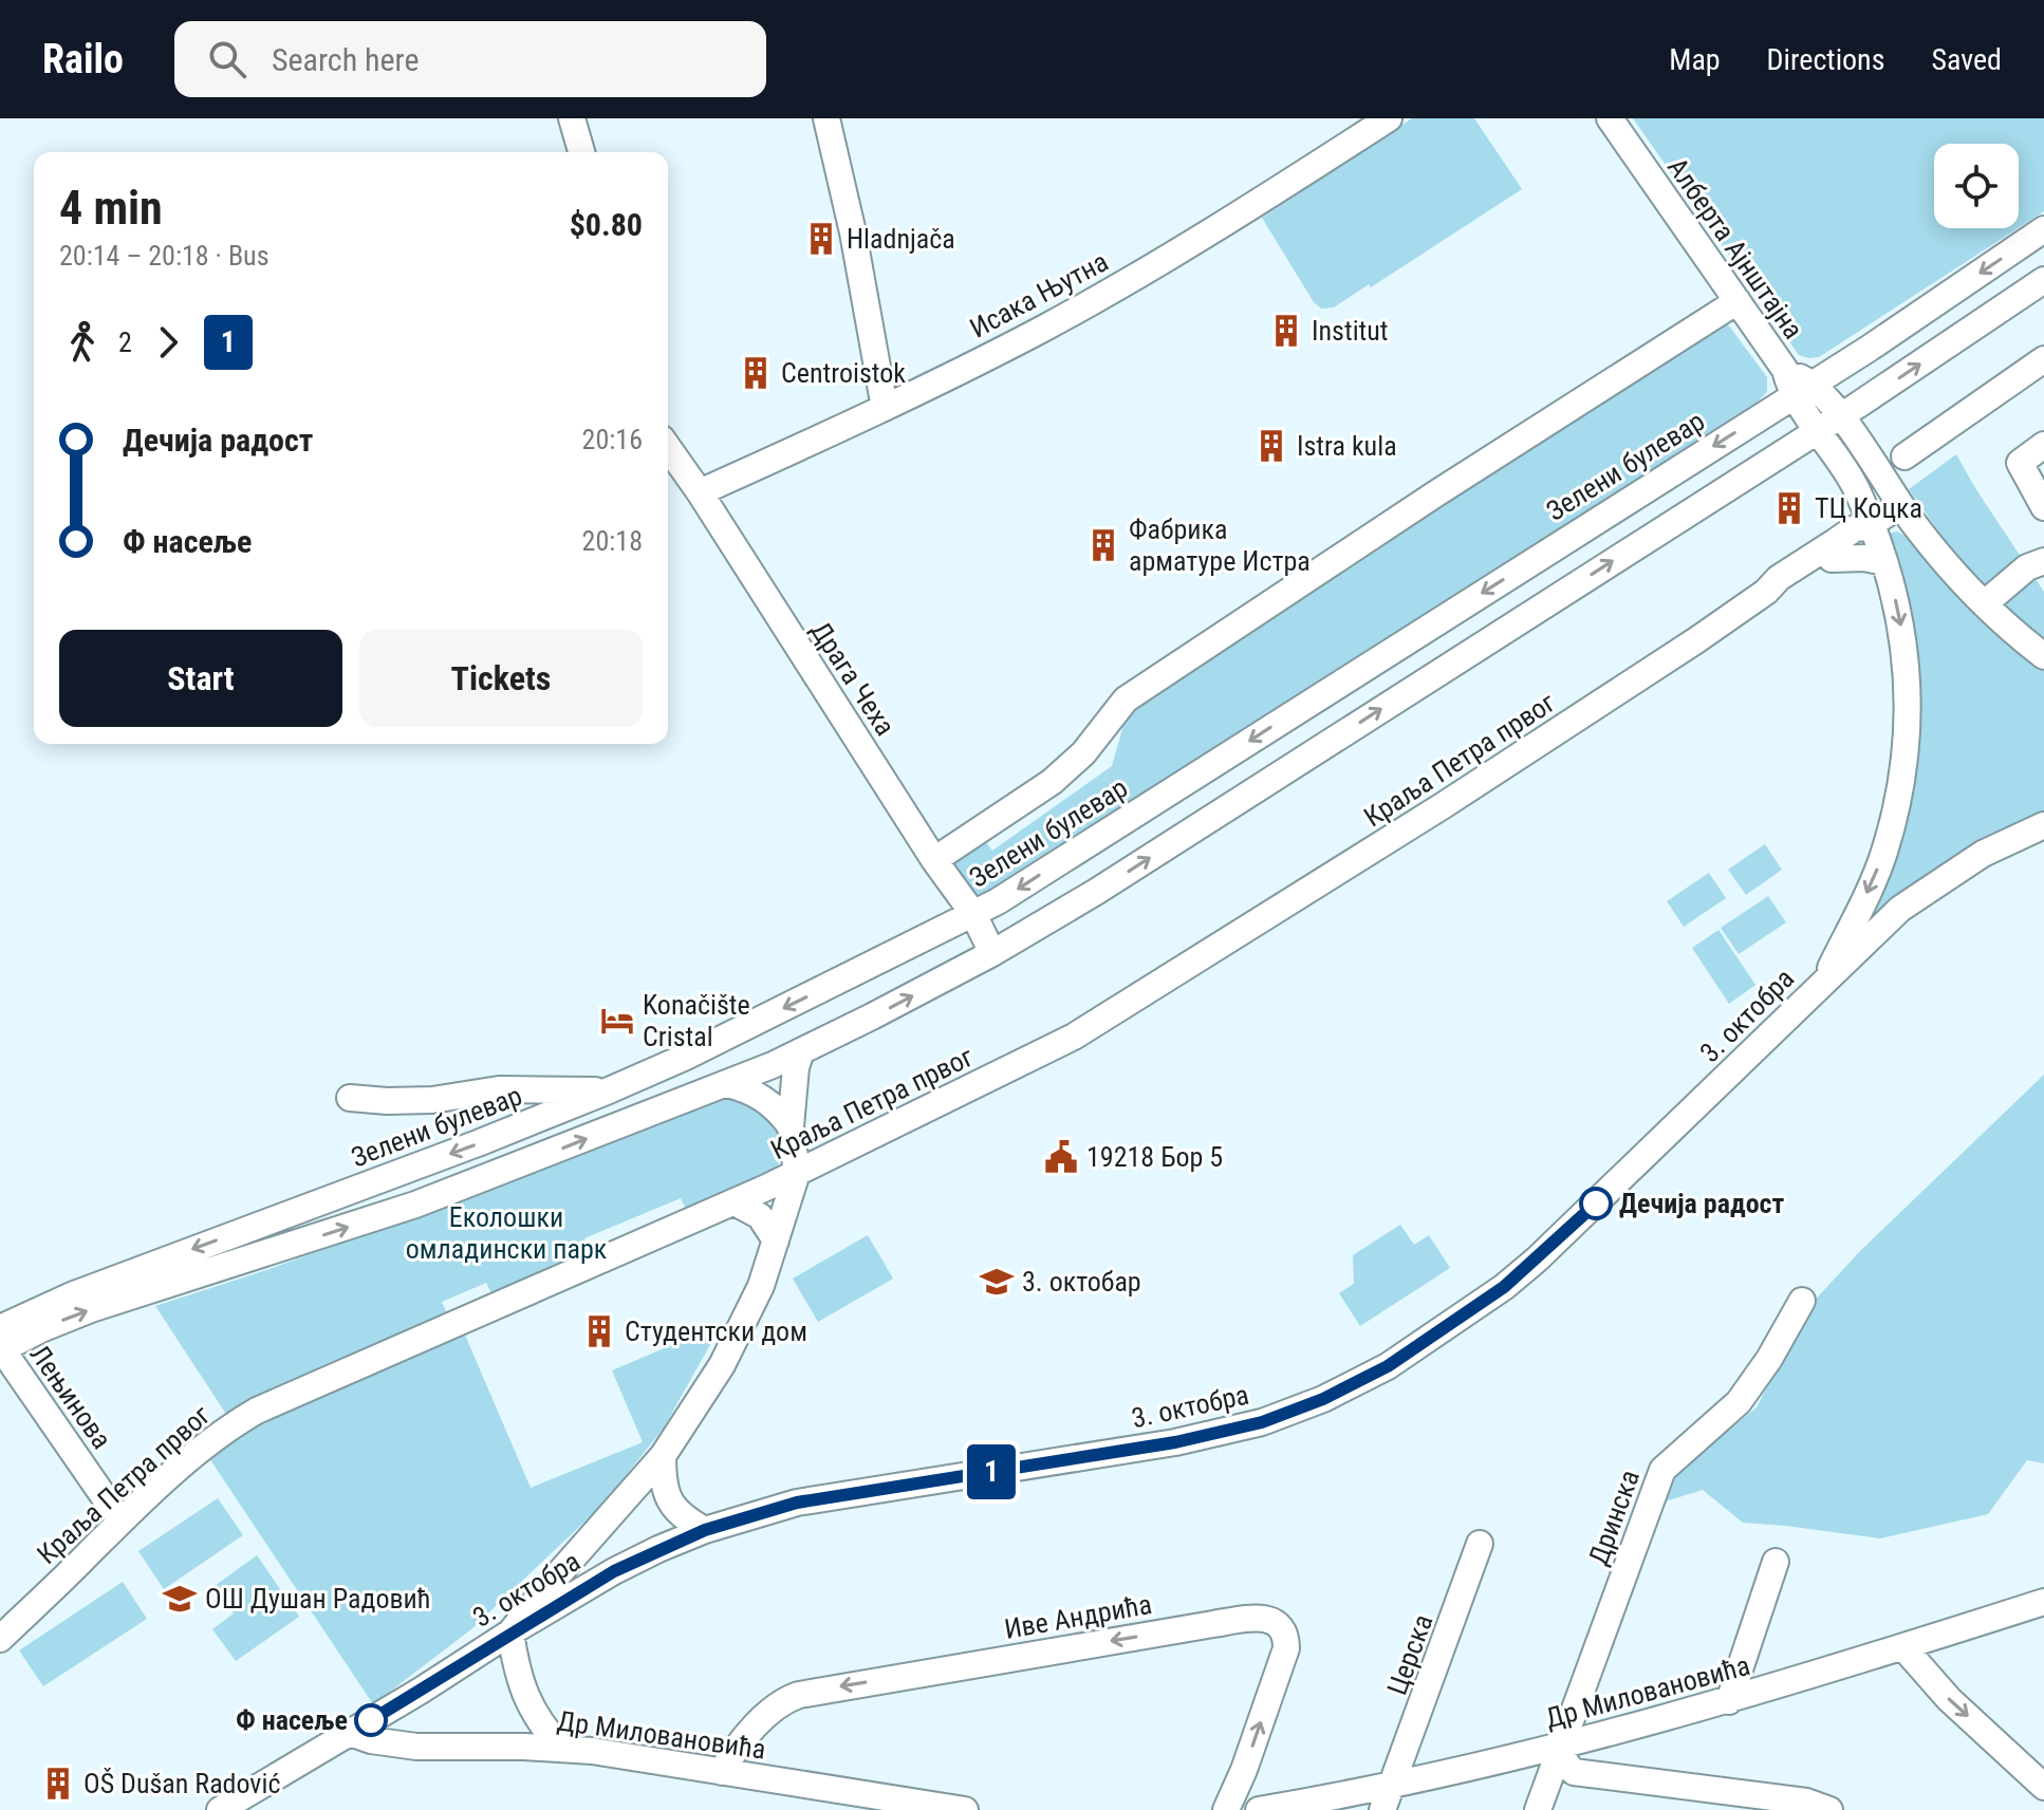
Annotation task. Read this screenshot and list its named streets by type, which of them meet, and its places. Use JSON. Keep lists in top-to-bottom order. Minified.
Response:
{"streets":{"street":["Алберта Ајнштајна","Исака Њутна","Зелени булевар","Драга Чеха","Краља Петра првог","3. октобра","Лењинова","Дринска","Иве Андрића","Церска","Др Миловановића"]},"crossings":[["Алберта Ајнштајна","Зелени булевар"],["Исака Њутна","Драга Чеха"],["Зелени булевар","Драга Чеха"],["Зелени булевар","Лењинова"],["Краља Петра првог","Лењинова"],["3. октобра","Др Миловановића"],["Дринска","Др Миловановића"],["Иве Андрића","Др Миловановића"],["Церска","Др Миловановића"]],"parks":["Еколошки омладински парк"],"places":{"building":["Hladnjača","Institut","Centroistok","Istra kula","ТЦ Коцка","Фабрика арматуре Истра","Студентски дом","OŠ Dušan Radović"],"hotel":["Konačište Cristal"],"public building":["19218 Бор 5"],"other":["Дечија радост","Ф насеље"],"school or university":["3. октобар","ОШ Душан Радовић"]},"lines":["bus line 1"],"page":{"header":"Railo","search":"Search here","nav":["Map","Directions","Saved"],"on_map":"1","heading":["4 min","20:14 – 20:18 · Bus","$0.80"],"legs":["2","1"],"list":[{"name":"Дечија радост","value":"20:16"},{"name":"Ф насеље","value":"20:18"}],"buttons":["Start","Tickets"]}}
